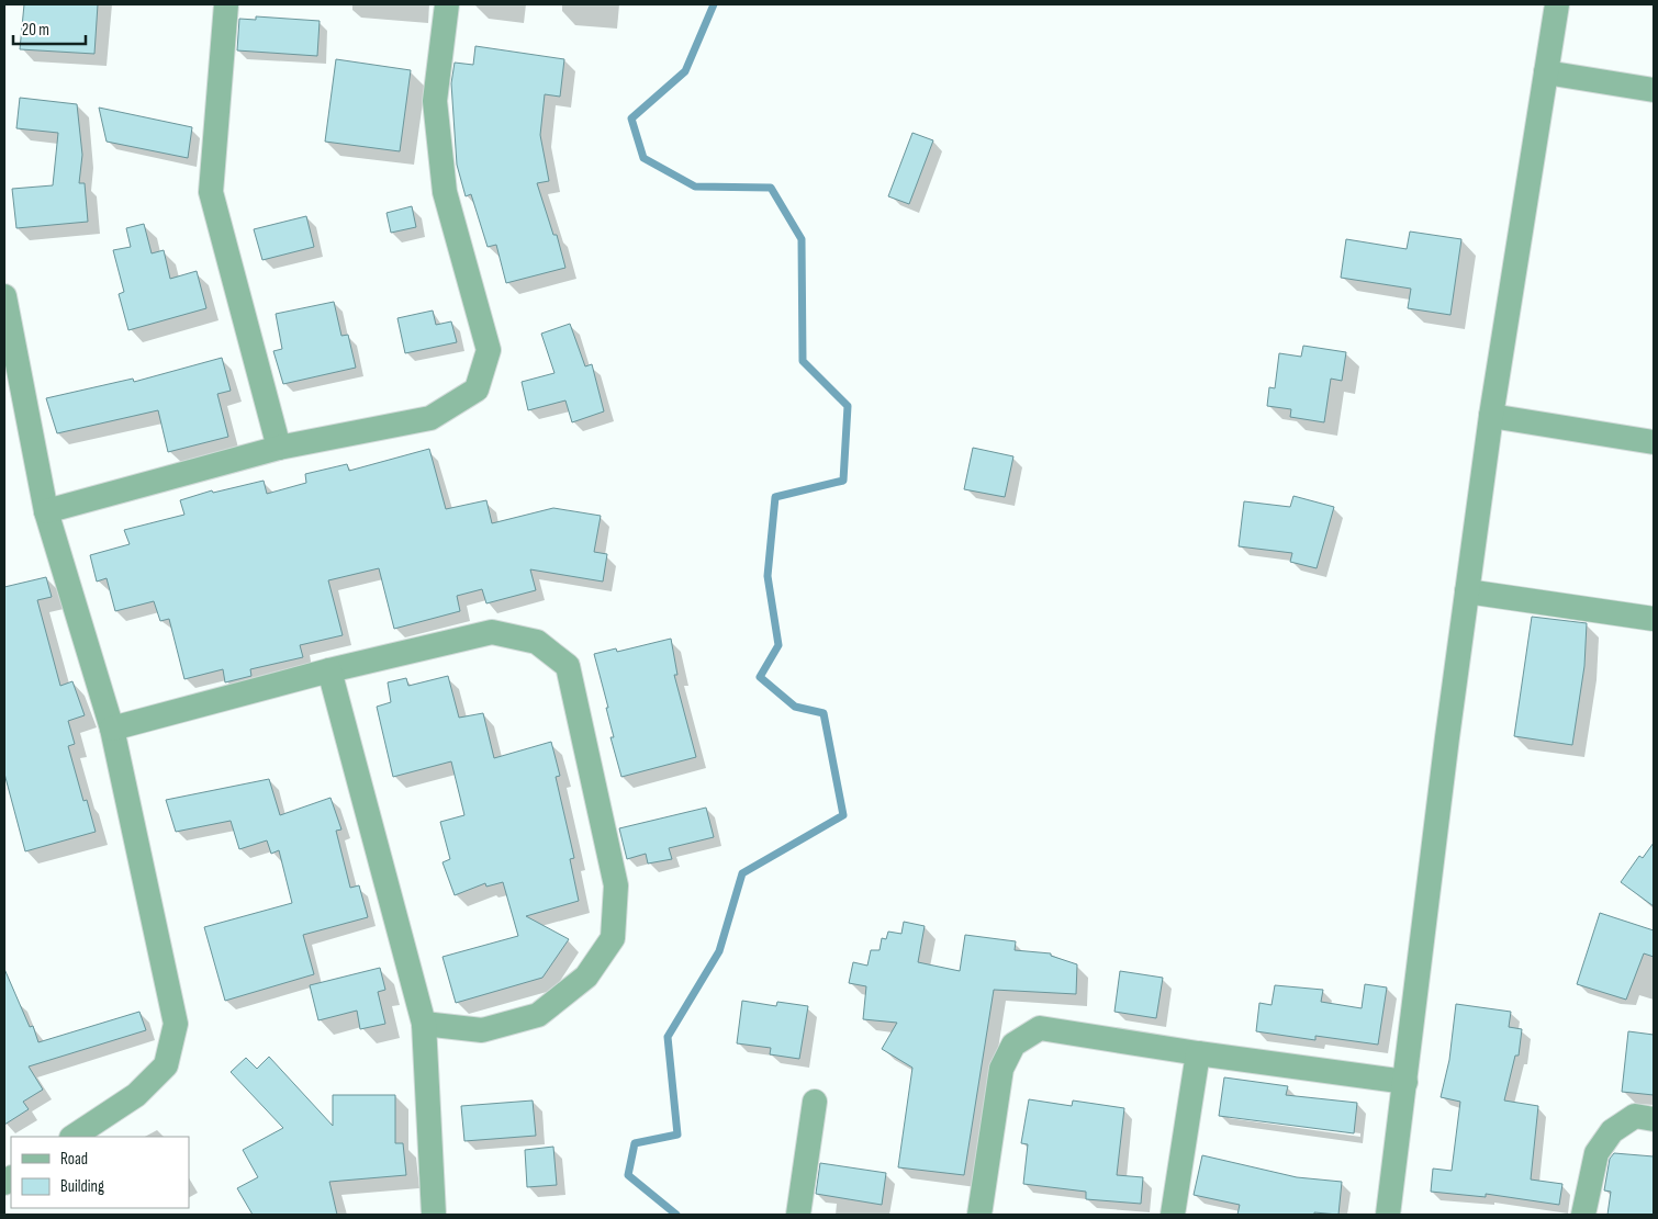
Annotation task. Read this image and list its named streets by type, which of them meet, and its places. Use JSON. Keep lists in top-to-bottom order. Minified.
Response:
{"legend":["Road","Building"],"scale_bar":"20 m"}
